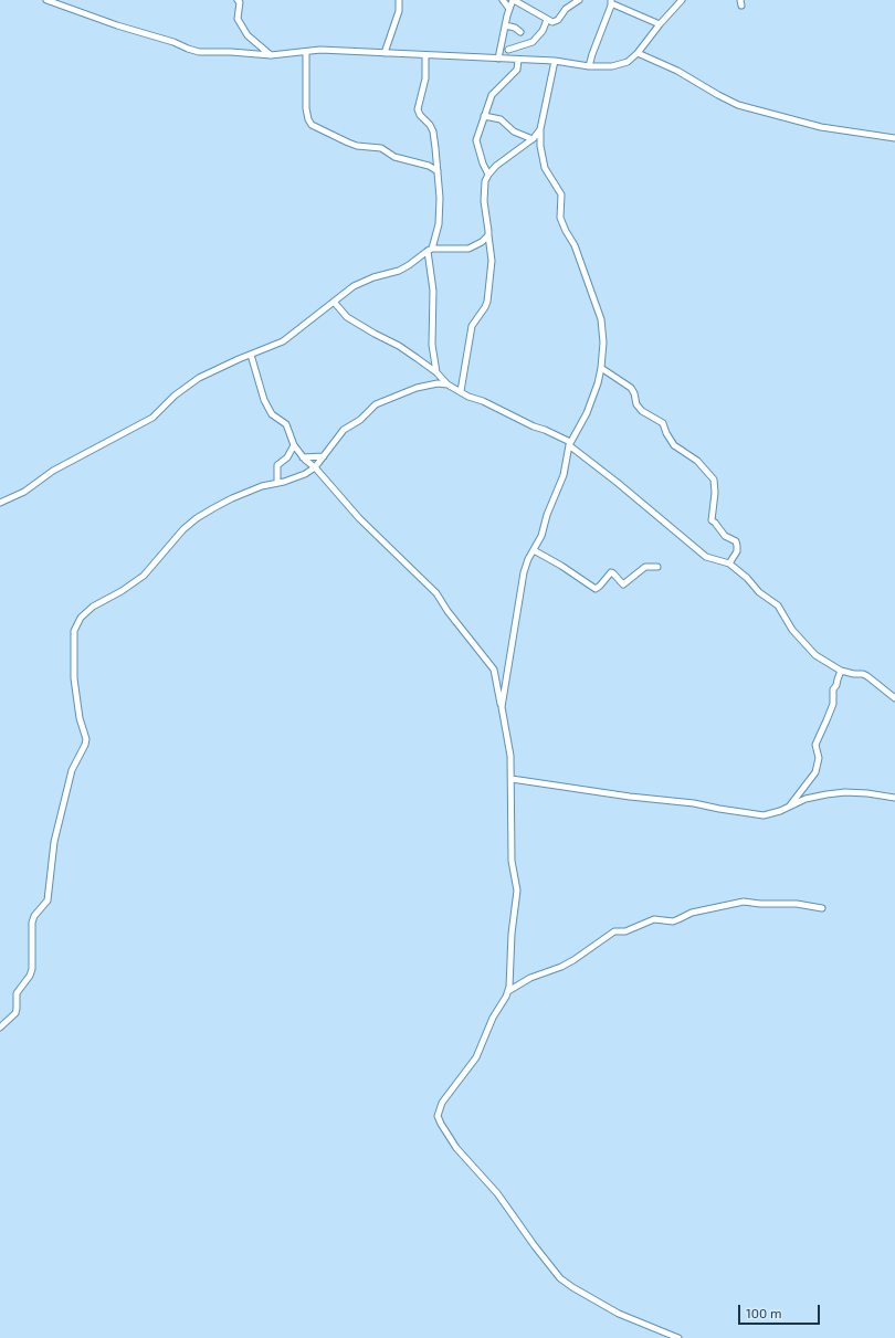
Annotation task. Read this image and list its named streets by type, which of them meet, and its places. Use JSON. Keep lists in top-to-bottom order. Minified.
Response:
{"scale_bar":"100 m"}
